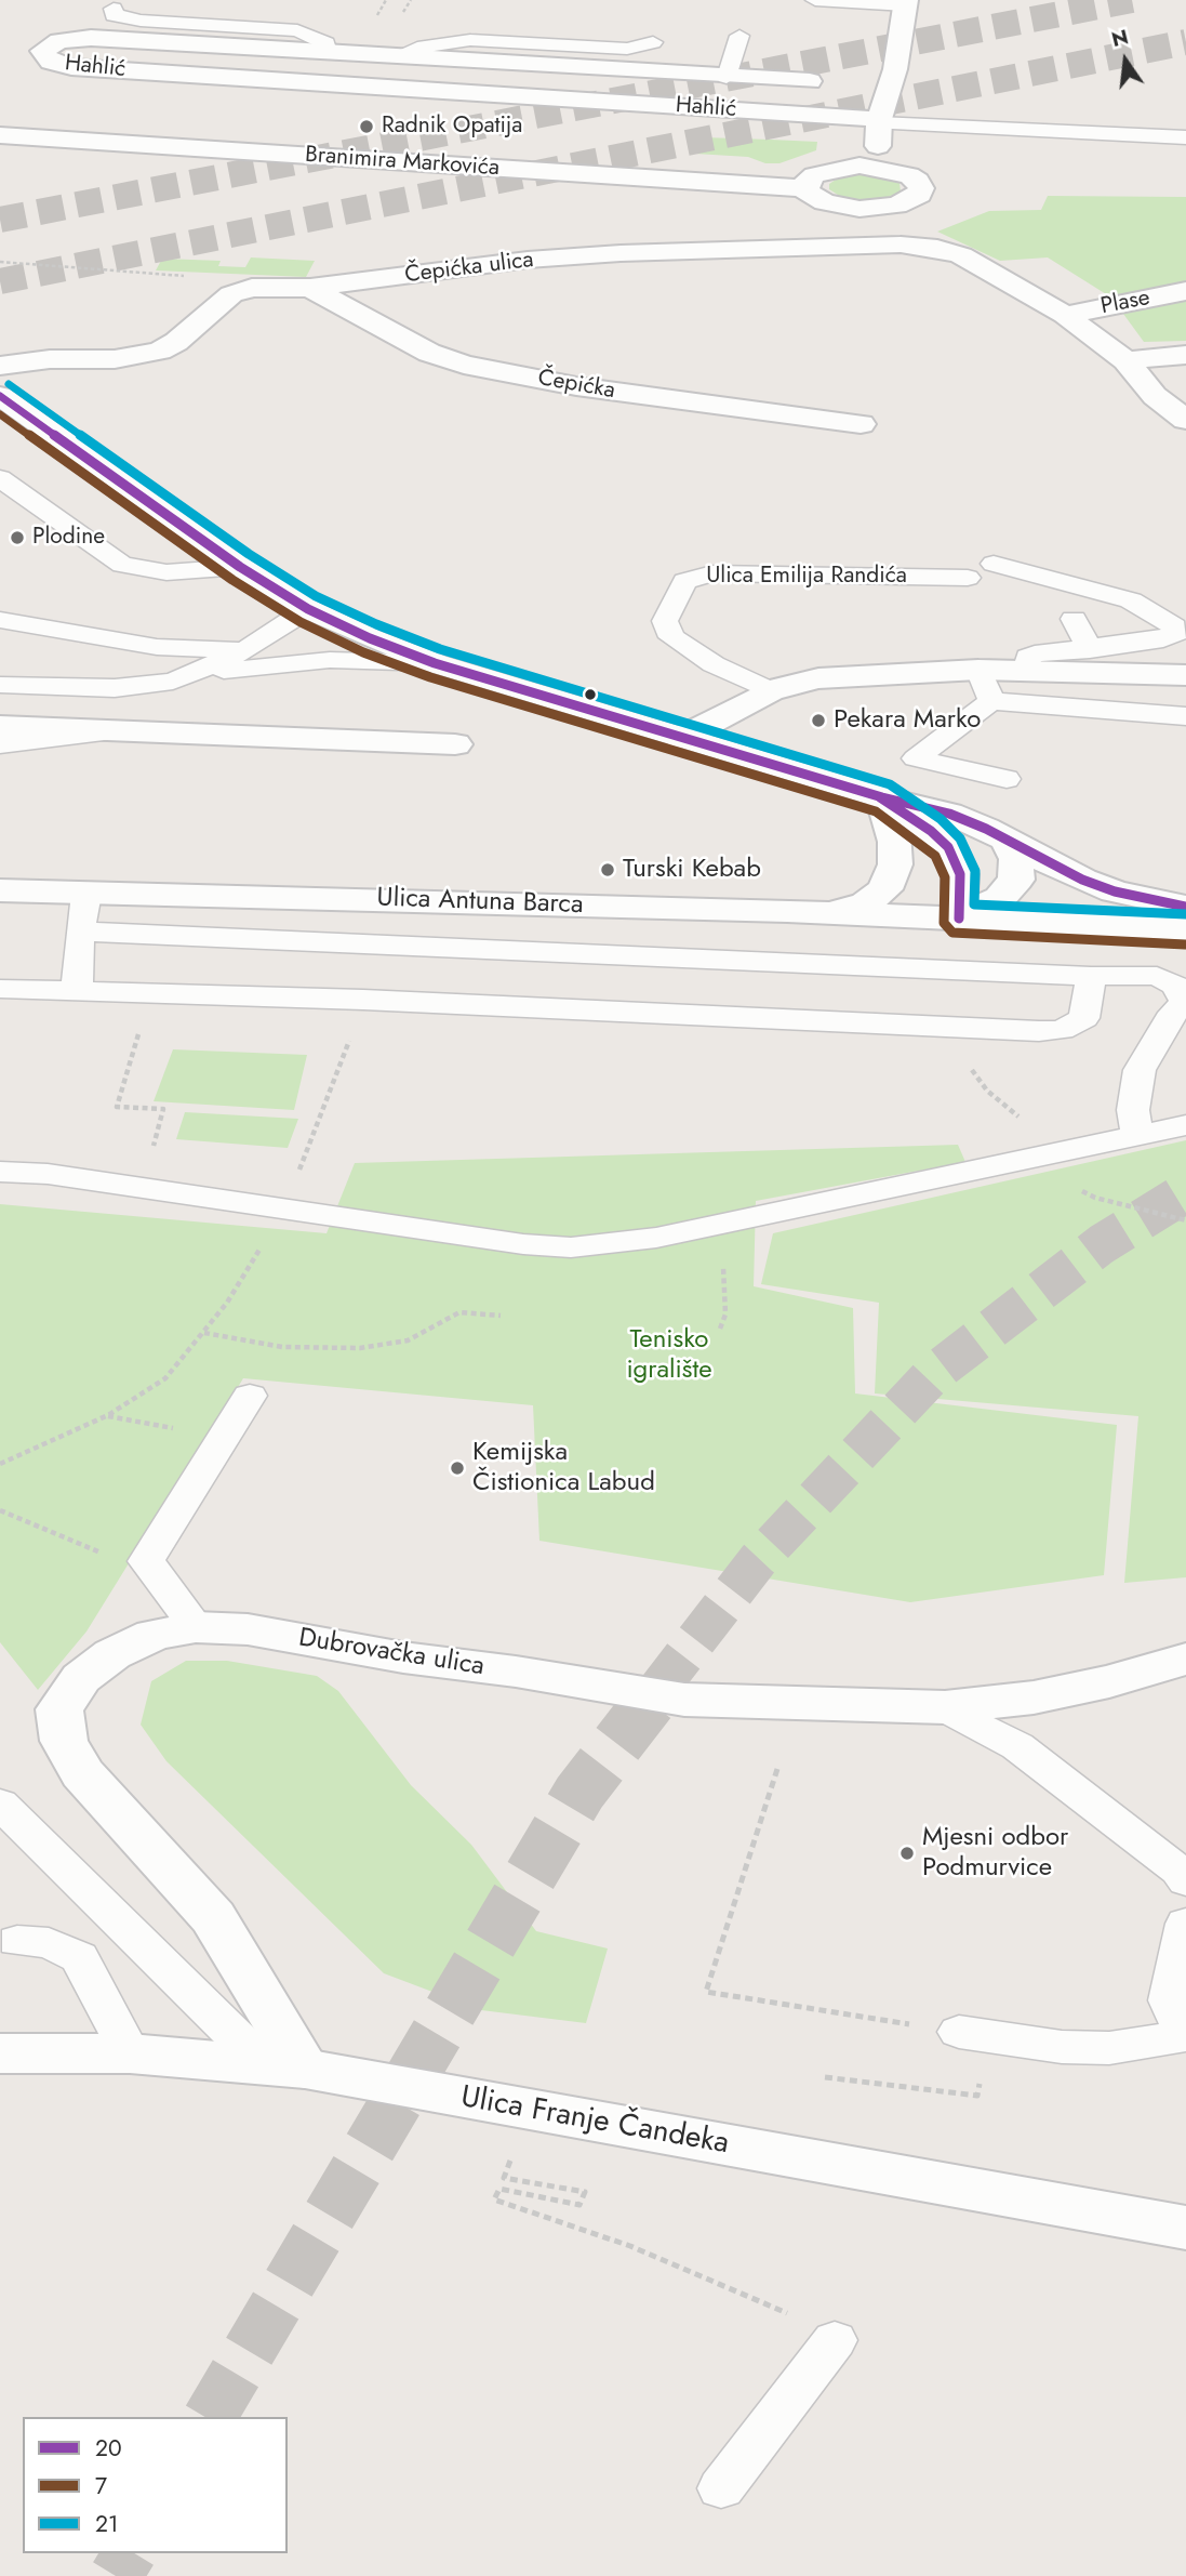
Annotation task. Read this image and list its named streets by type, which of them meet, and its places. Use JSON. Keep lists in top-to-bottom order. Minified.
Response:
{"streets":{"street":["Hahlić","Branimira Markovića","Čepićka ulica","Plase","Čepićka","Ulica Antuna Barca","Dubrovačka ulica","Ulica Franje Čandeka"],"lane":["Ulica Emilija Randića"]},"crossings":[["Čepićka ulica","Plase"],["Čepićka ulica","Čepićka"],["Dubrovačka ulica","Ulica Franje Čandeka"]],"parks":["Tenisko igralište"],"places":["Radnik Opatija","Plodine","Pekara Marko","Turski Kebab","Kemijska Čistionica Labud","Mjesni odbor Podmurvice"],"lines":["transit line 21","transit line 20","transit line 7"],"legend":["20","7","21"],"north":"top"}
